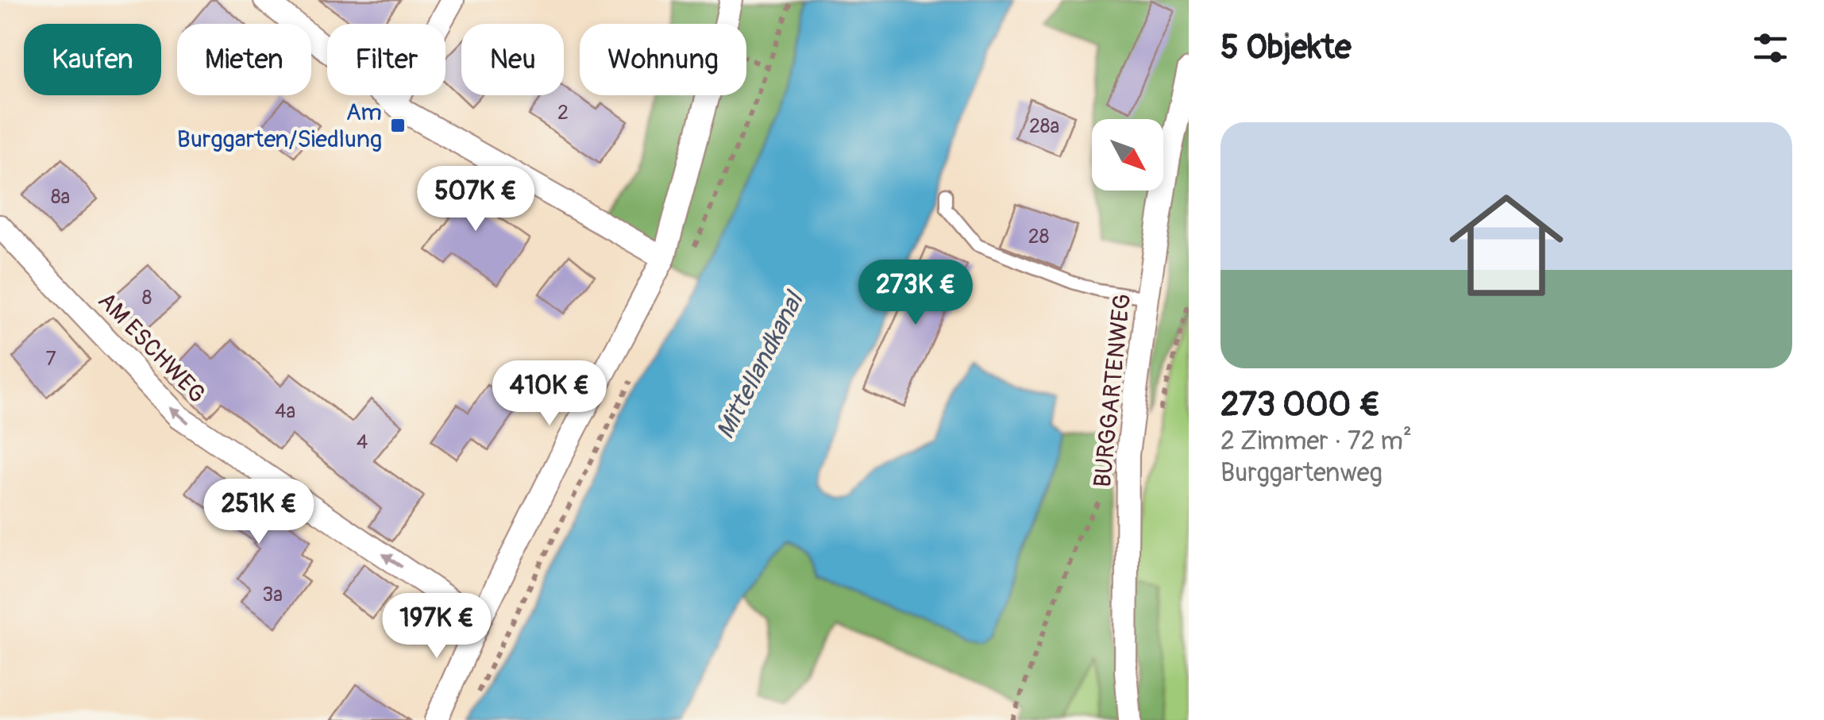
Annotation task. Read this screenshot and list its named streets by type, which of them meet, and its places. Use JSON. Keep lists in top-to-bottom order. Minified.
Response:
{"streets":{"street":["AM ESCHWEG","BURGGARTENWEG"]},"one_way":["AM ESCHWEG"],"water":["Mittellandkanal"],"places":{"transit":["Am Burggarten/Siedlung"]},"house_numbers":["2","28a","8a","28","8","7","4a","4","3a"],"north":"bottom right","page":{"heading":"5 Objekte","chip":["Kaufen","Mieten","Filter","Neu","Wohnung"],"list":[{"name":"273 000 €","note":"2 Zimmer · 72 m² · Burggartenweg"}],"price":["507K €","273K €","410K €","251K €","197K €"]}}
